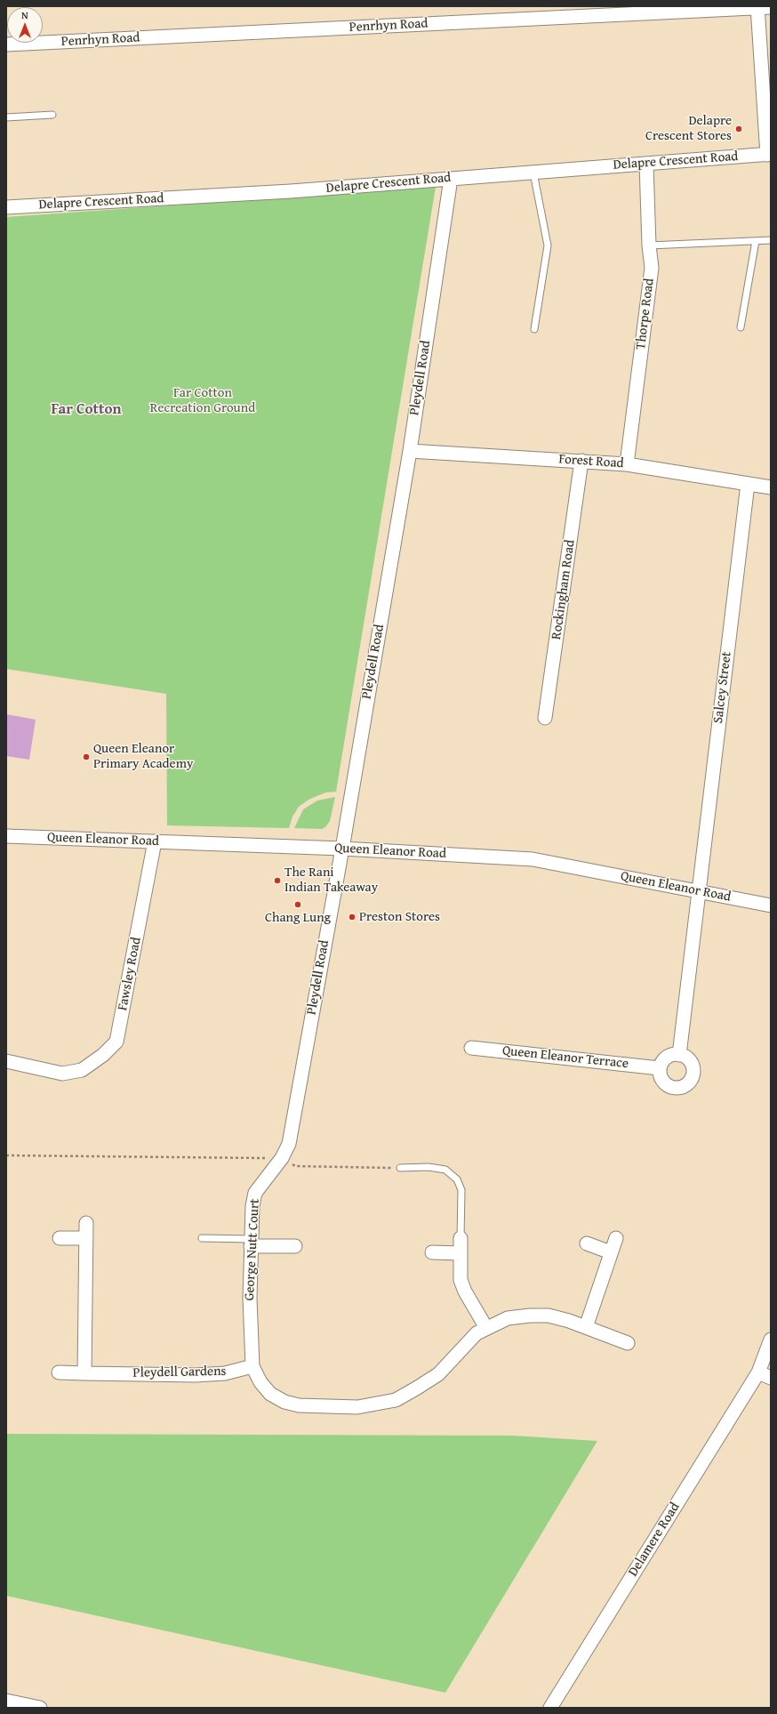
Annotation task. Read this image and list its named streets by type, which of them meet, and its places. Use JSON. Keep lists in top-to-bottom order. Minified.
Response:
{"streets":{"street":["Penrhyn Road","Delapre Crescent Road","Thorpe Road","Pleydell Road","Forest Road","Rockingham Road","Salcey Street","Queen Eleanor Road","Fawsley Road","Queen Eleanor Terrace","George Nutt Court","Pleydell Gardens","Delamere Road"]},"crossings":[["Delapre Crescent Road","Thorpe Road"],["Delapre Crescent Road","Pleydell Road"],["Thorpe Road","Forest Road"],["Pleydell Road","Forest Road"],["Pleydell Road","Queen Eleanor Road"],["Pleydell Road","George Nutt Court"],["Forest Road","Rockingham Road"],["Forest Road","Salcey Street"],["Salcey Street","Queen Eleanor Road"],["Queen Eleanor Road","Fawsley Road"],["George Nutt Court","Pleydell Gardens"]],"districts":["Far Cotton"],"parks":["Far Cotton Recreation Ground"],"places":["Delapre Crescent Stores","Queen Eleanor Primary Academy","The Rani Indian Takeaway","Chang Lung","Preston Stores"],"north":"top"}
